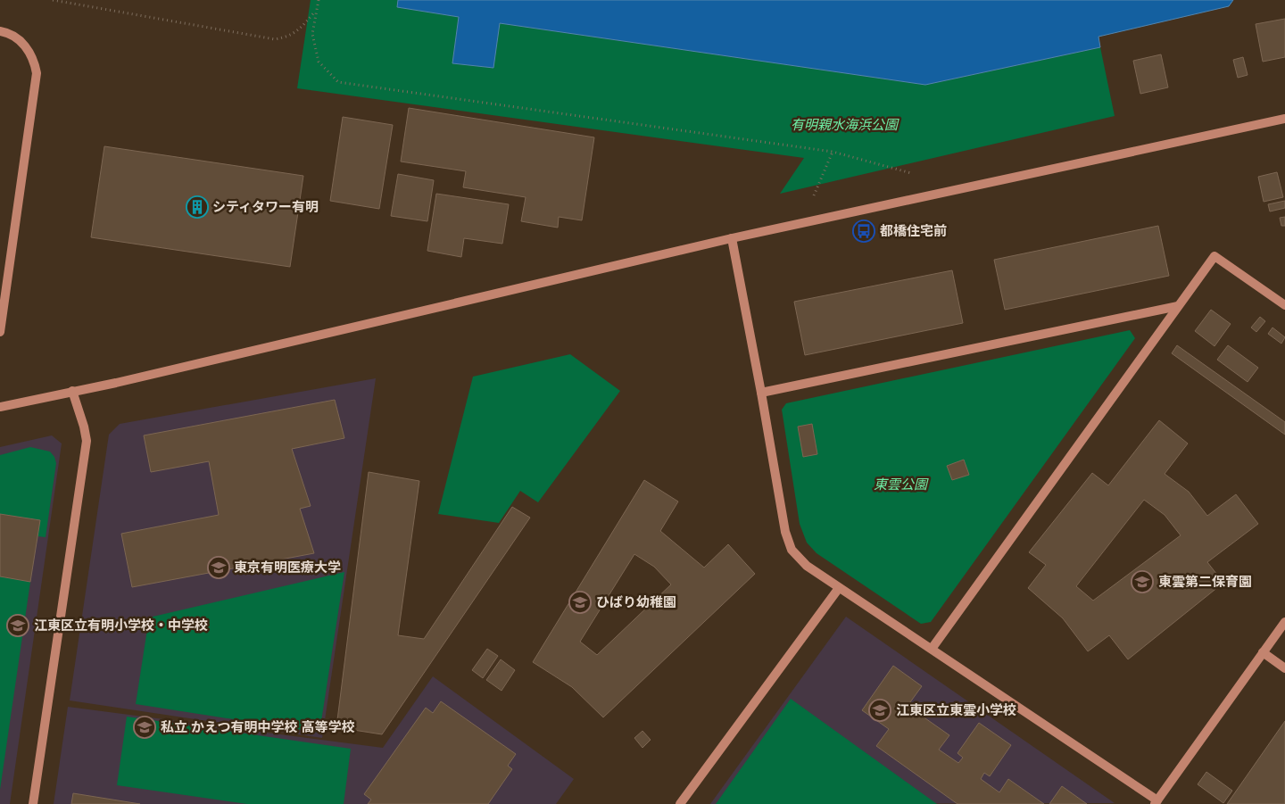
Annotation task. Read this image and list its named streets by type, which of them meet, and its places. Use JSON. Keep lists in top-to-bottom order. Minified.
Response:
{"parks":["有明親水海浜公園","東雲公園"],"places":{"building":["シティタワー有明"],"bus stop":["都橋住宅前"],"school or university":["東京有明医療大学","東雲第二保育園","ひばり幼稚園","江東区立有明小学校・中学校","江東区立東雲小学校","私立 かえつ有明中学校 高等学校"]}}
